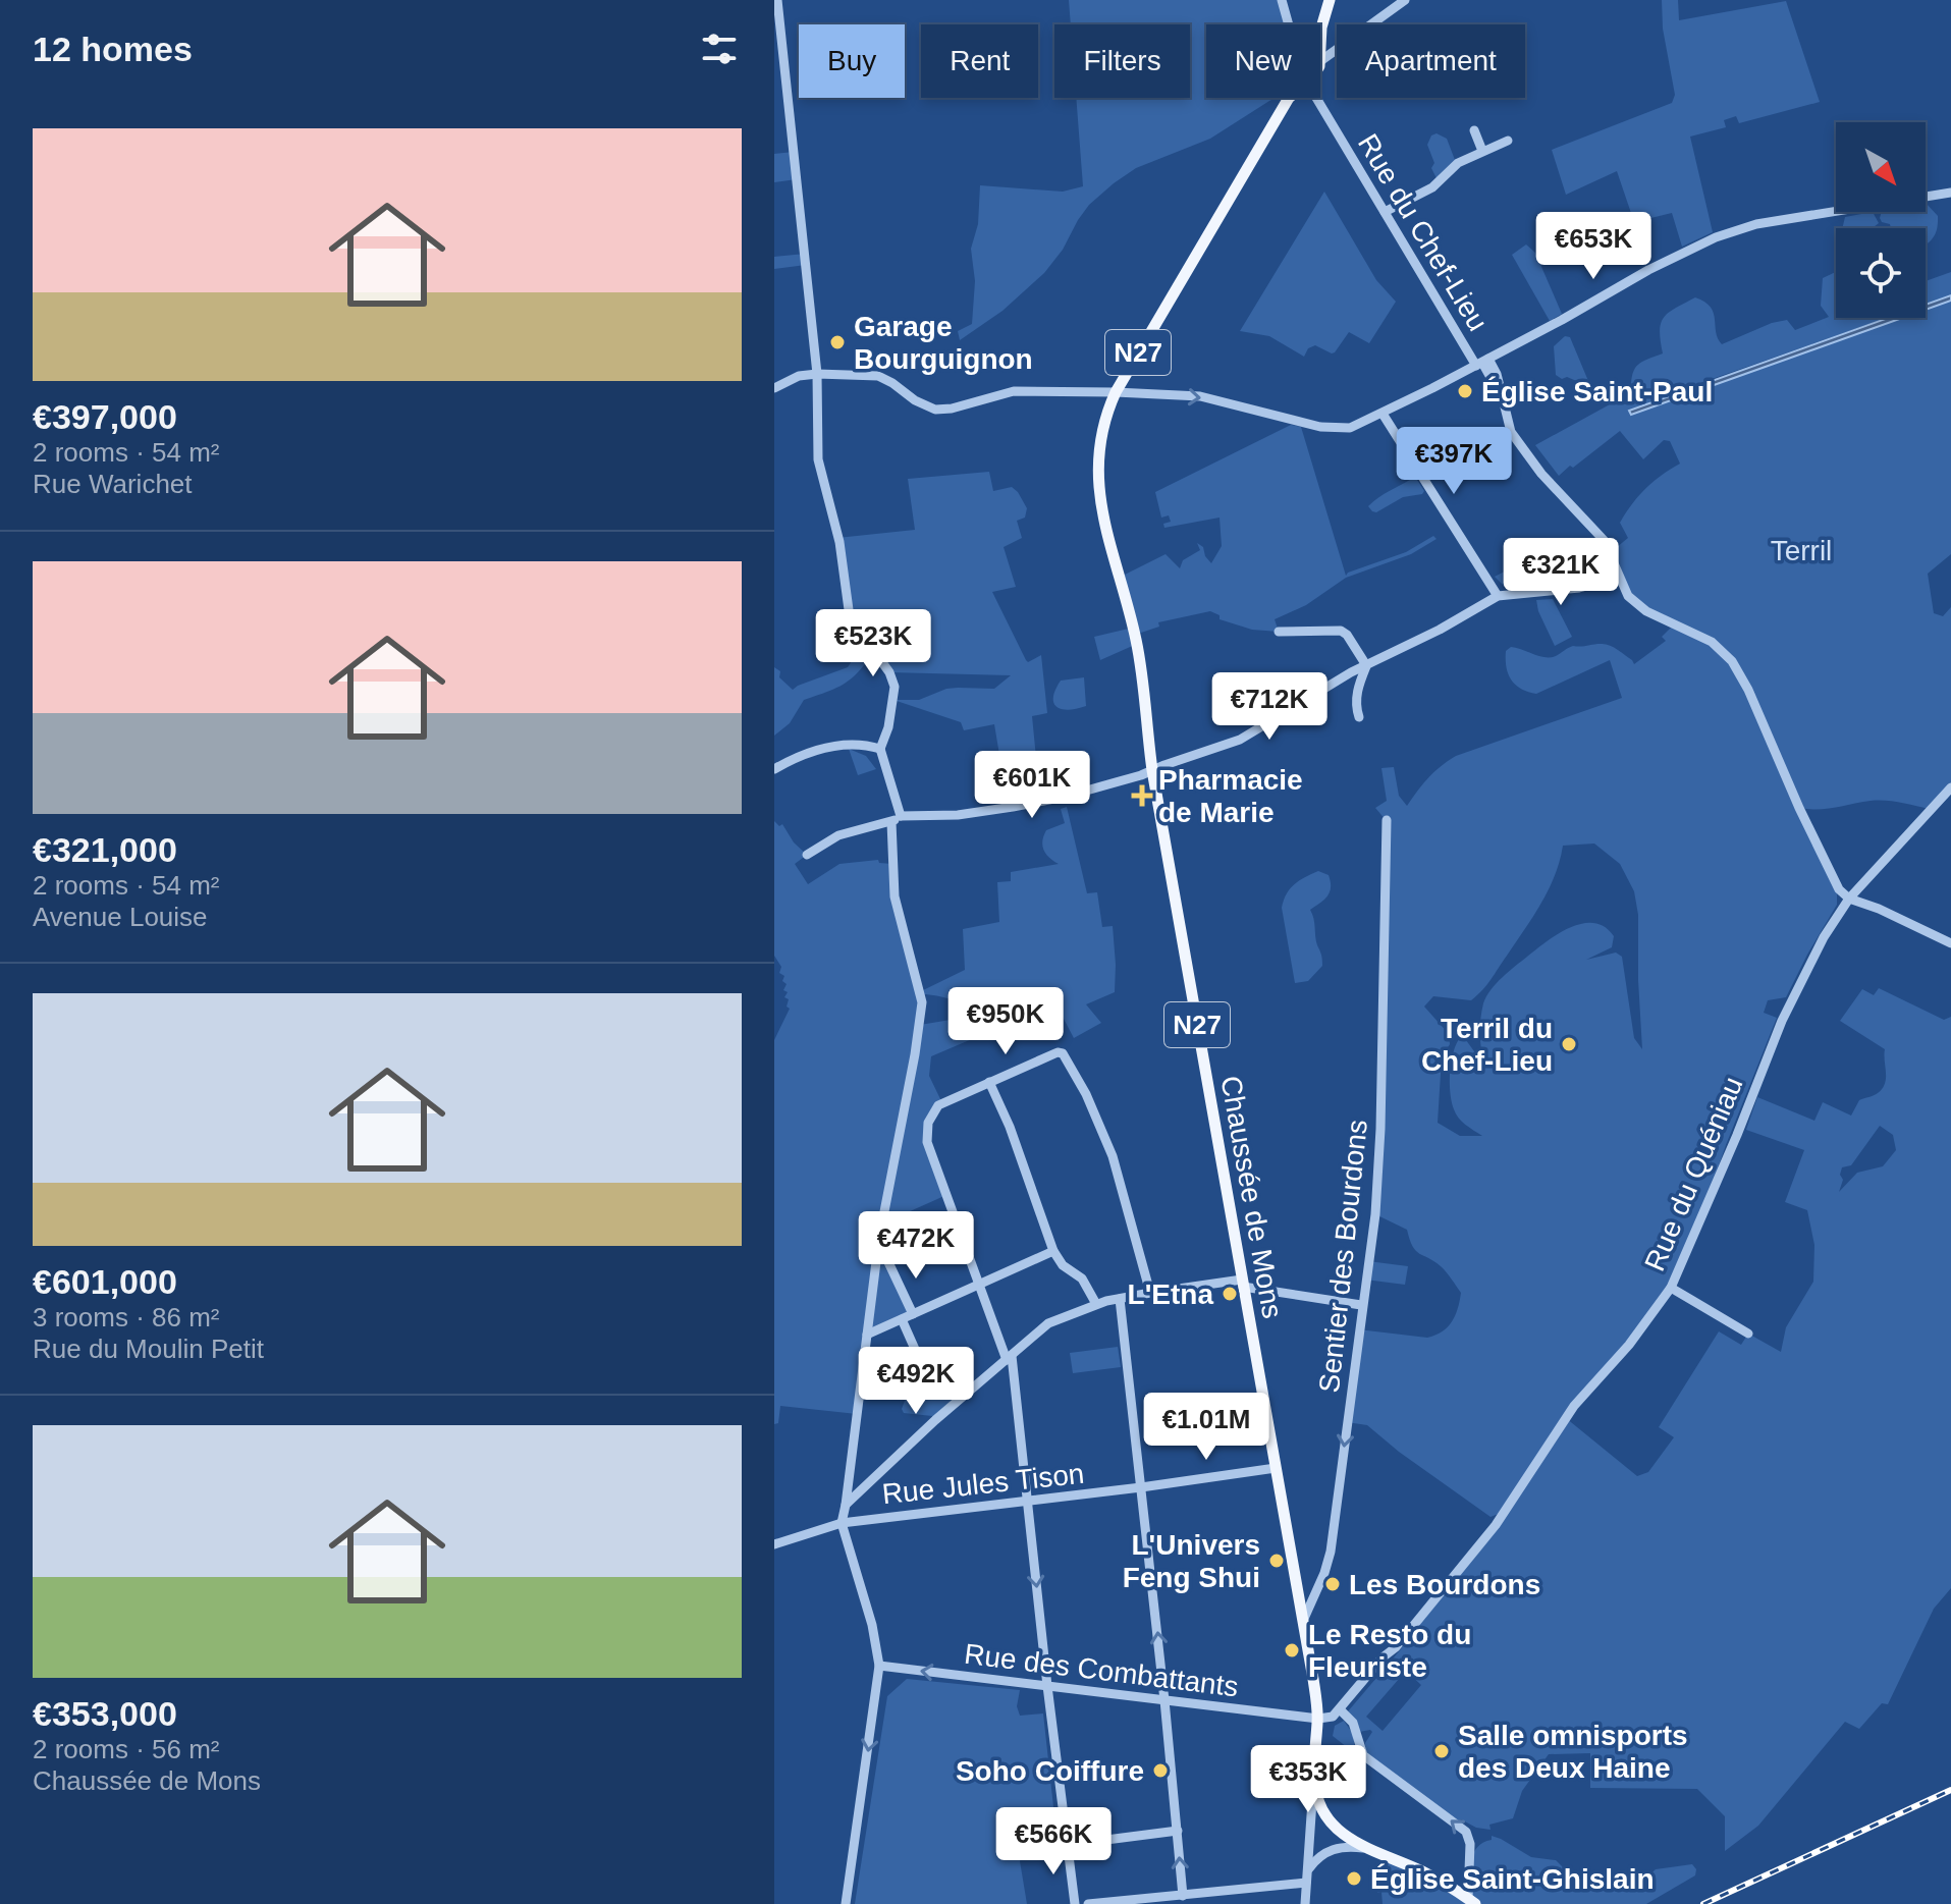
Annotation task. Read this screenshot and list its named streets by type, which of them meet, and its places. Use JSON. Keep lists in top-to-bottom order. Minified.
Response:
{"streets":{"main road":["N27","Chaussée de Mons"],"street":["Rue du Chef-Lieu","Rue du Quéniau","Sentier des Bourdons","Rue Jules Tison","Rue des Combattants"]},"crossings":[["Rue du Chef-Lieu","Rue du Quéniau"],["Rue du Quéniau","Rue des Combattants"],["Chaussée de Mons","Sentier des Bourdons"],["Chaussée de Mons","Rue Jules Tison"],["Chaussée de Mons","Rue des Combattants"]],"one_way":["Sentier des Bourdons","Rue des Combattants"],"parks":["Terril"],"places":{"other":["Garage Bourguignon","Église Saint-Paul","Terril du Chef-Lieu","L'Etna","L'Univers Feng Shui","Les Bourdons","Le Resto du Fleuriste","Salle omnisports des Deux Haine","Soho Coiffure","Église Saint-Ghislain"],"health":["Pharmacie de Marie"]},"north":"bottom right","page":{"heading":"12 homes","chip":["Buy","Rent","Filters","New","Apartment"],"list":[{"name":"€397,000","note":"2 rooms · 54 m² · Rue Warichet"},{"name":"€321,000","note":"2 rooms · 54 m² · Avenue Louise"},{"name":"€601,000","note":"3 rooms · 86 m² · Rue du Moulin Petit"},{"name":"€353,000","note":"2 rooms · 56 m² · Chaussée de Mons"}],"price":["€653K","€397K","€321K","€523K","€712K","€601K","€950K","€472K","€492K","€1.01M","€353K","€566K"]}}
